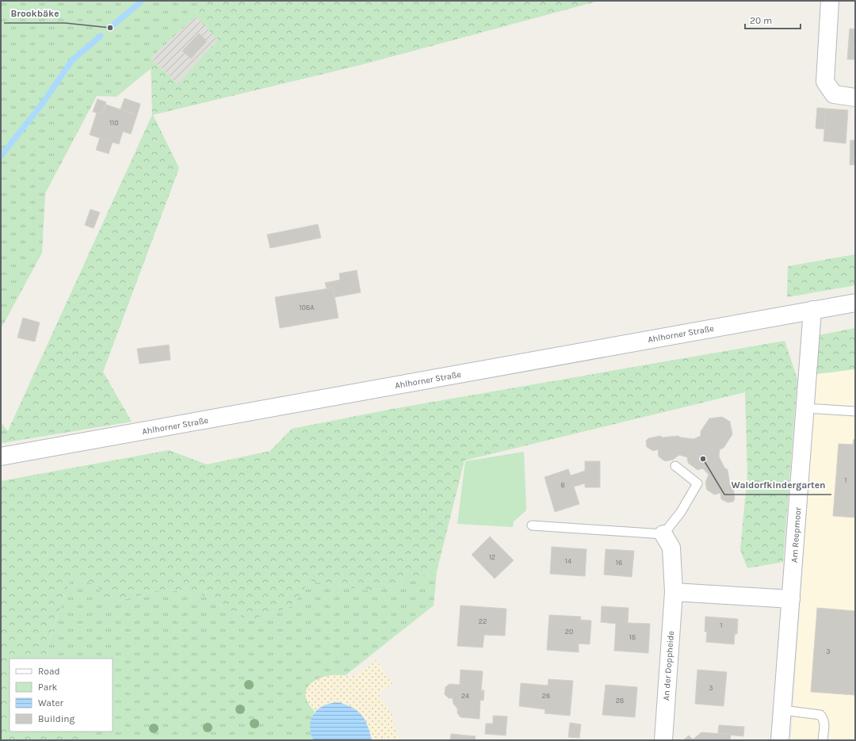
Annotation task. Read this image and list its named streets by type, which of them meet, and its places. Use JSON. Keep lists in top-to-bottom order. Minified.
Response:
{"streets":{"street":["Ahlhorner Straße","Am Reepmoor","An der Doppheide"]},"crossings":[["Ahlhorner Straße","Am Reepmoor"]],"places":["Brookbäke","Waldorfkindergarten"],"house_numbers":["110","108A","1","8","12","14","16","22","1","20","18","3","3","24","26","28"],"legend":["Road","Park","Water","Building"],"scale_bar":"20 m"}
